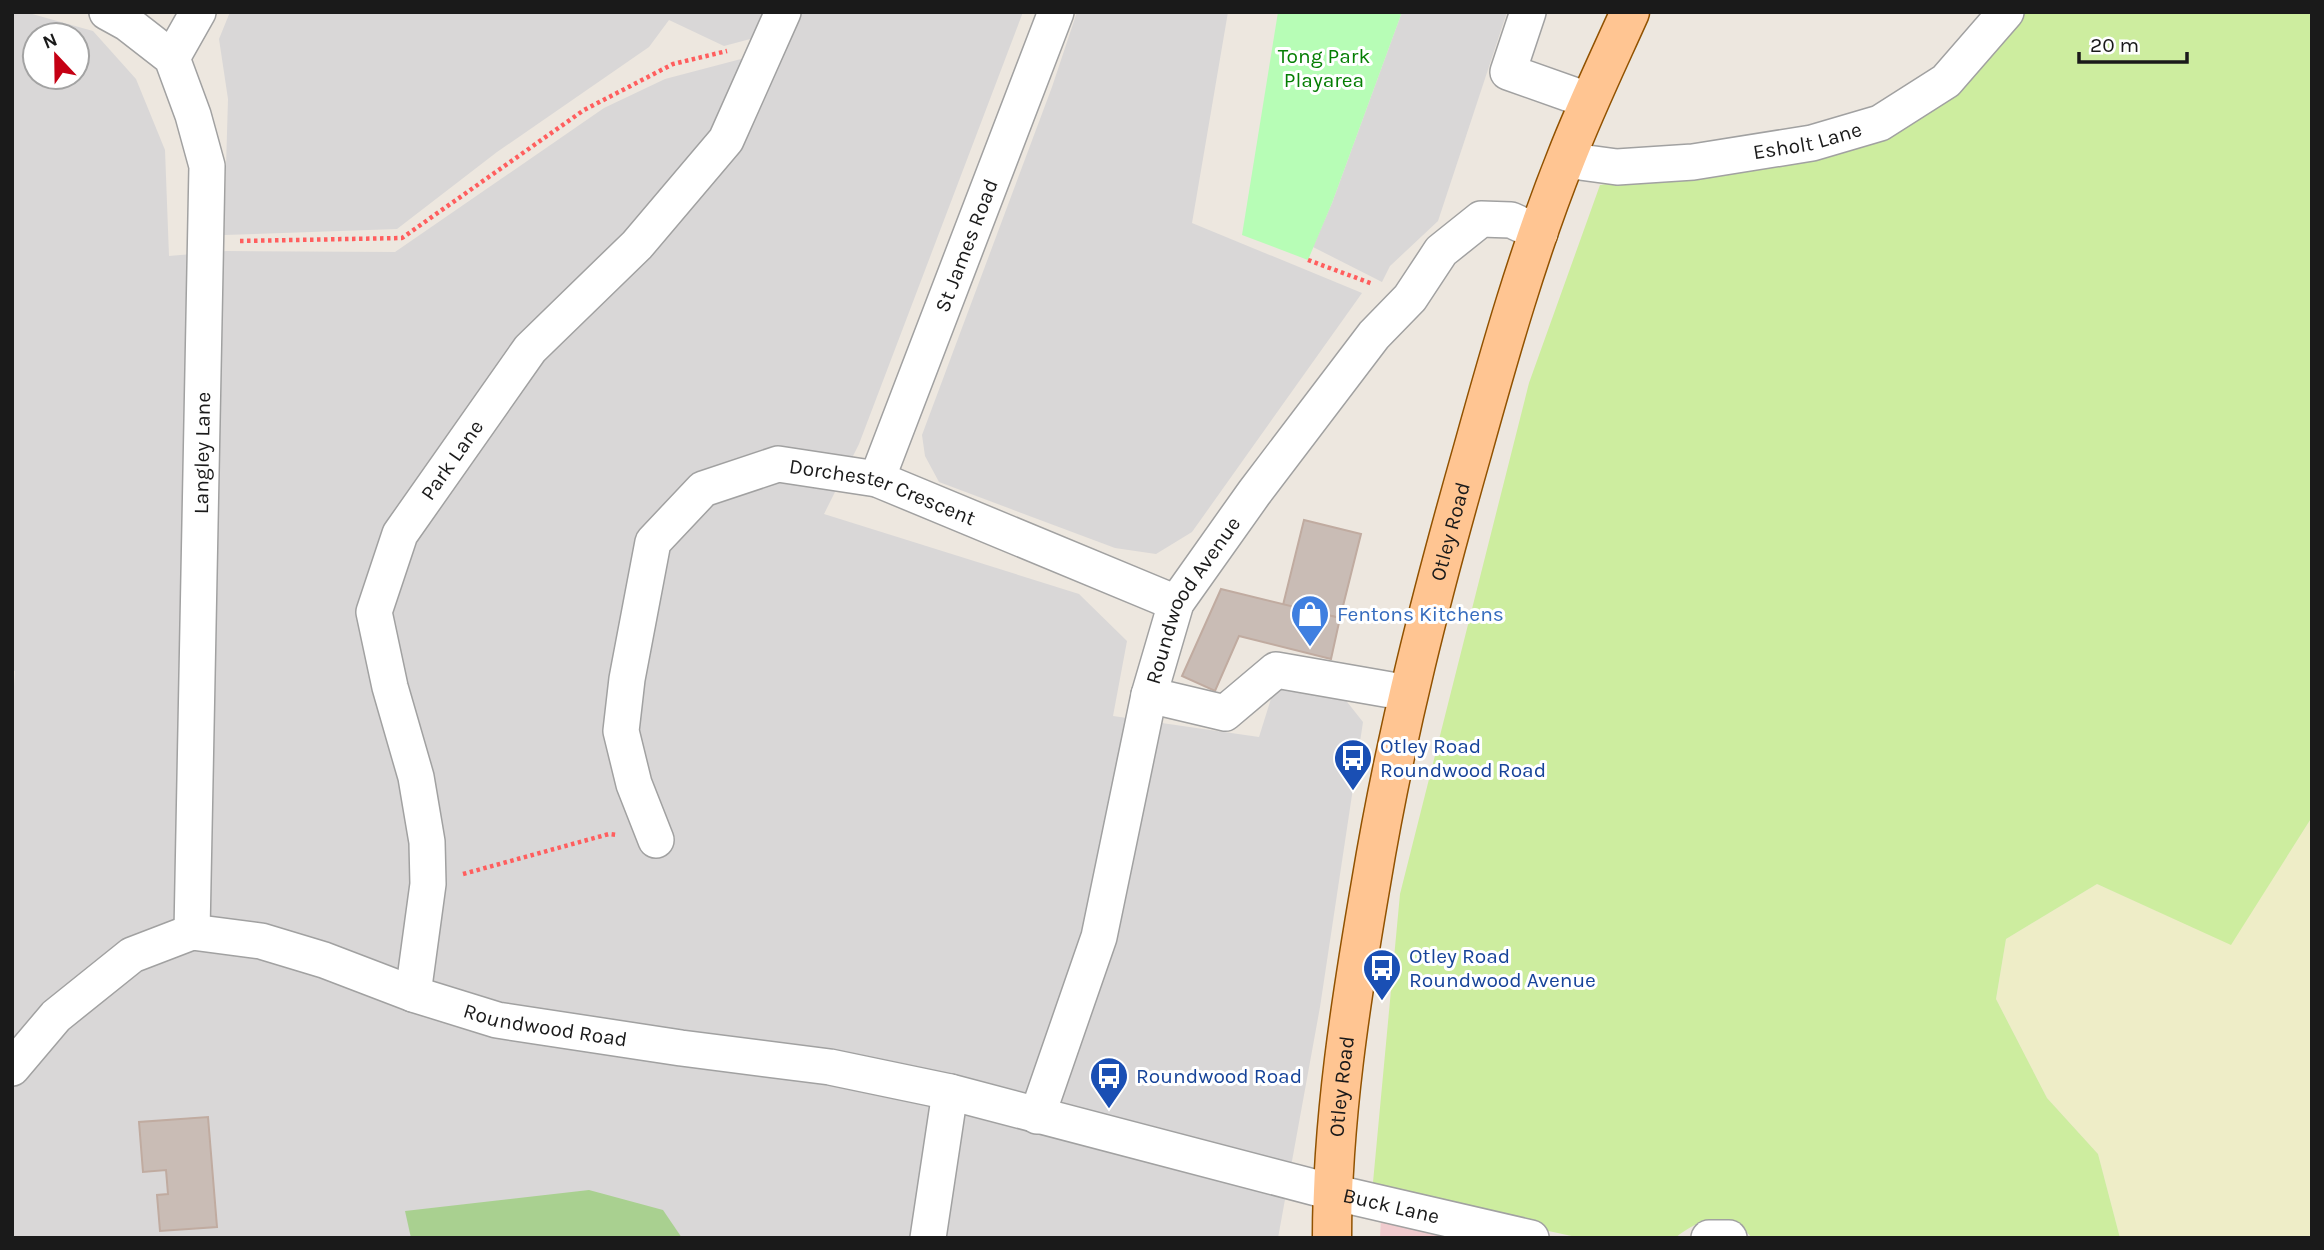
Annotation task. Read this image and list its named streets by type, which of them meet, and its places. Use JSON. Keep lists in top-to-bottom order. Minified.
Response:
{"streets":{"main road":["Otley Road"],"street":["Esholt Lane","St James Road","Langley Lane","Park Lane","Dorchester Crescent","Roundwood Avenue","Roundwood Road","Buck Lane"]},"crossings":[["Esholt Lane","Otley Road"],["St James Road","Dorchester Crescent"],["Langley Lane","Roundwood Road"],["Park Lane","Roundwood Road"],["Dorchester Crescent","Roundwood Avenue"],["Otley Road","Roundwood Avenue"],["Otley Road","Roundwood Road"],["Otley Road","Buck Lane"],["Roundwood Avenue","Roundwood Road"],["Roundwood Road","Buck Lane"]],"parks":["Tong Park Playarea"],"places":{"shop":["Fentons Kitchens"],"bus stop":["Otley Road Roundwood Road","Otley Road Roundwood Avenue","Roundwood Road"]},"scale_bar":"20 m","north":"top"}
